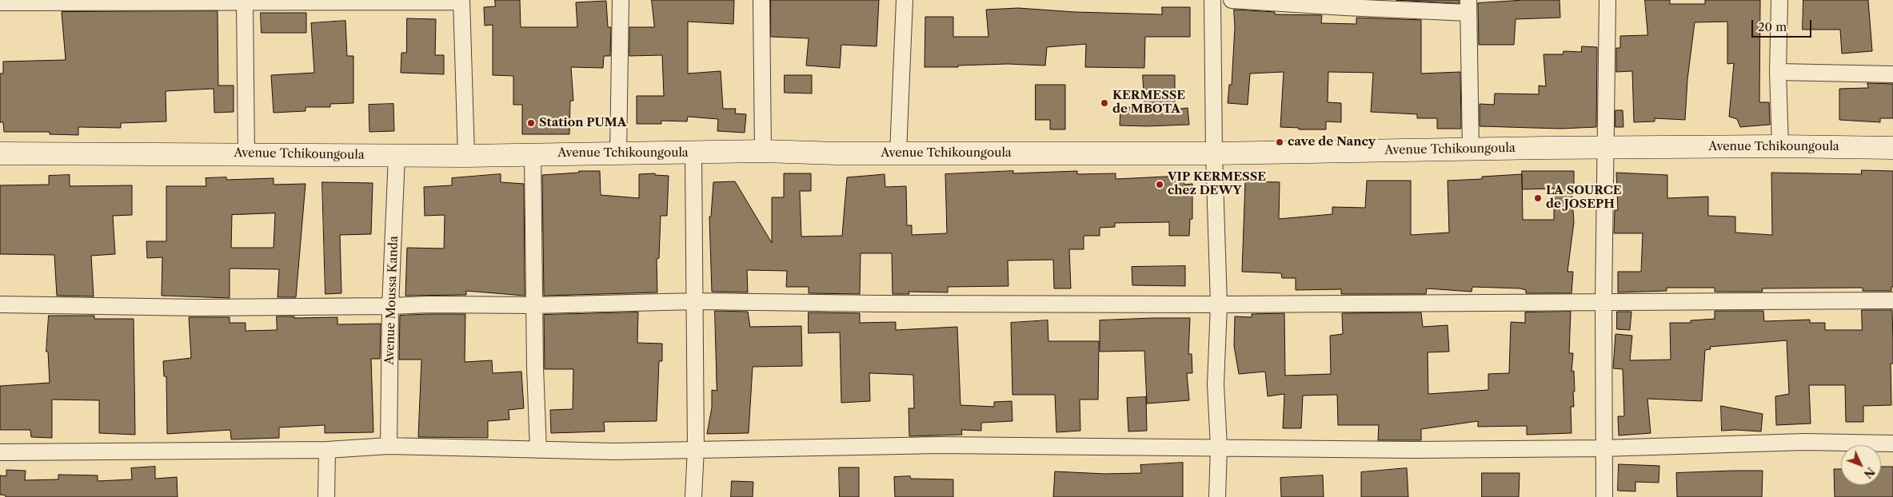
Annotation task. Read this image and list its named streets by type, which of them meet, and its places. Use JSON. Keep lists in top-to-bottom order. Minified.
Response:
{"streets":{"street":["Avenue Tchikoungoula","Avenue Moussa Kanda"]},"crossings":[["Avenue Tchikoungoula","Avenue Moussa Kanda"]],"places":["KERMESSE de MBOTA","Station PUMA","cave de Nancy","VIP KERMESSE chez DEWY","LA SOURCE de JOSEPH"],"scale_bar":"20 m","north":"bottom right"}
